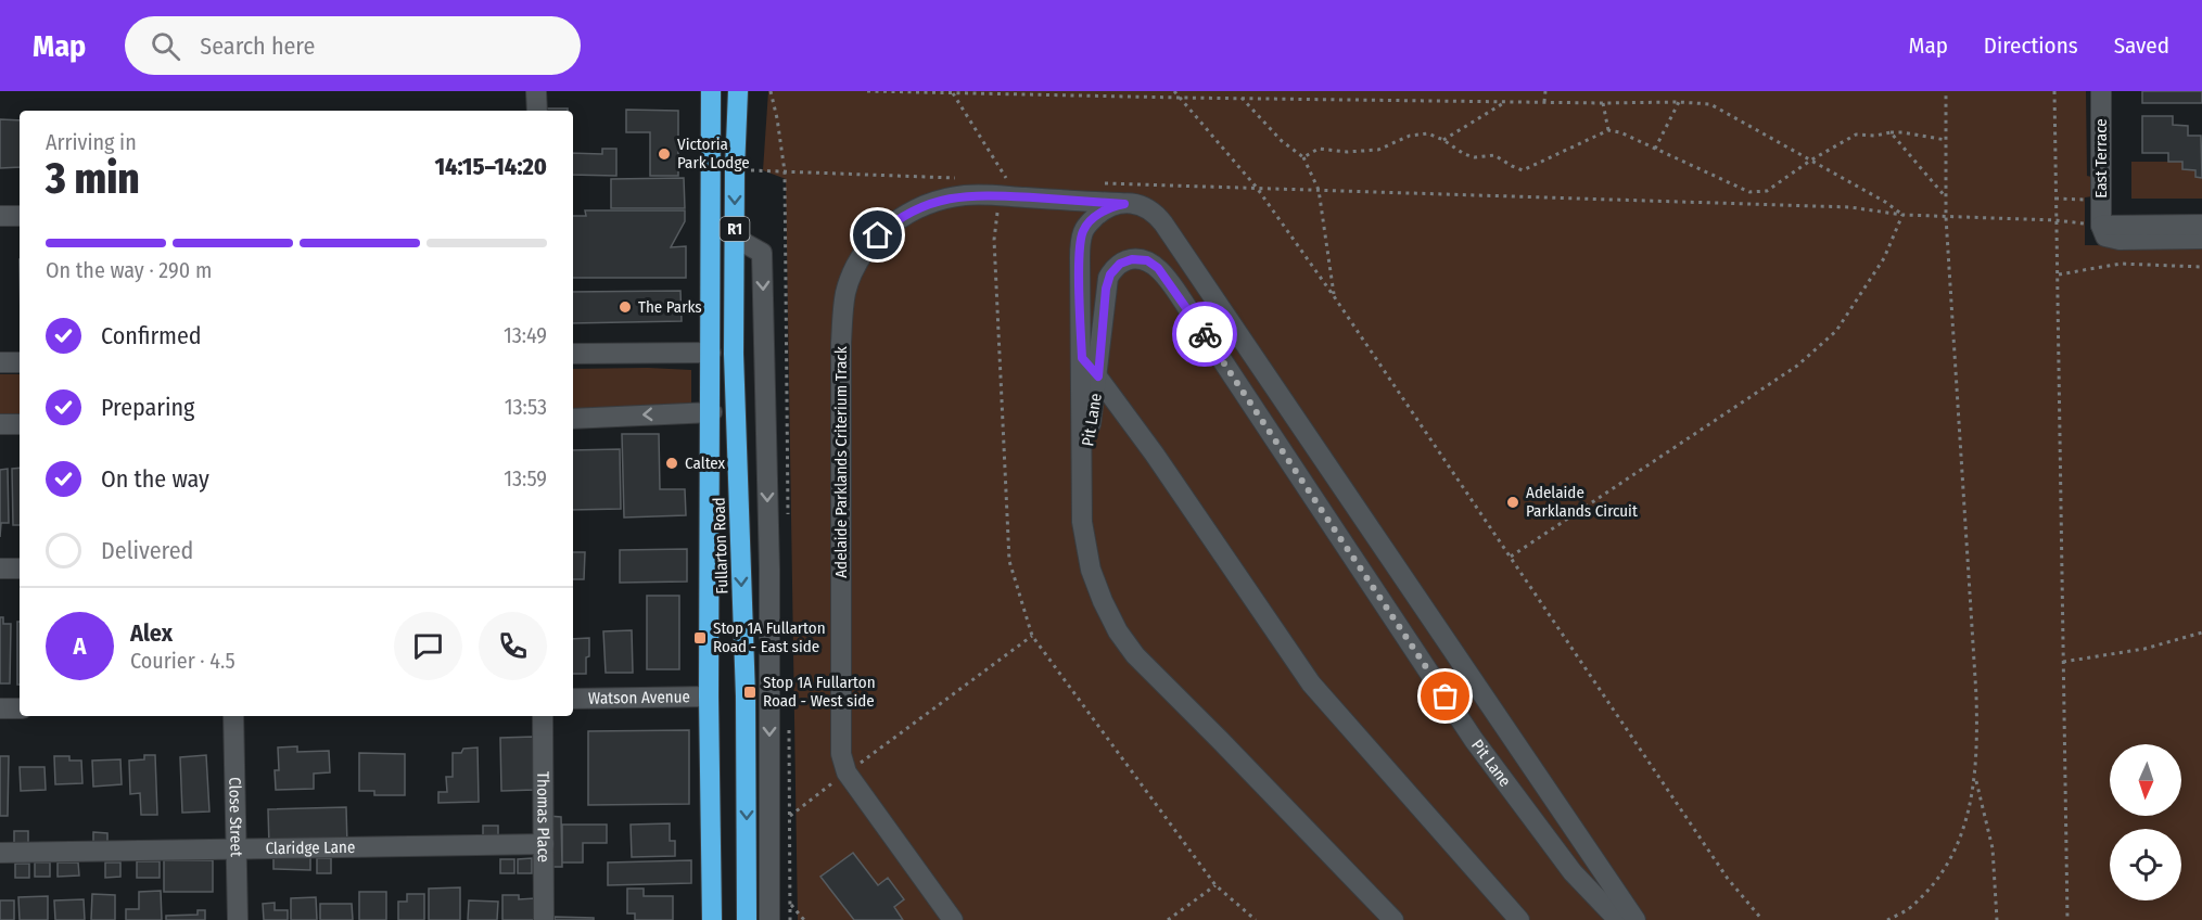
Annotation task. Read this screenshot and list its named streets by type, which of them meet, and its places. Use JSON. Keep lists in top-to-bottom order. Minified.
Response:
{"streets":{"highway":["R1","Fullarton Road"],"street":["East Terrace","Pit Lane","Adelaide Parklands Criterium Track","Watson Avenue","Thomas Place","Close Street","Claridge Lane"]},"crossings":[["Fullarton Road","Watson Avenue"],["Thomas Place","Claridge Lane"],["Close Street","Claridge Lane"]],"places":{"other":["Victoria Park Lodge","The Parks","Caltex","Adelaide Parklands Circuit"],"transit":["Stop 1A Fullarton Road - East side","Stop 1A Fullarton Road - West side"]},"north":"bottom","page":{"header":"Map","search":"Search here","nav":["Map","Directions","Saved"],"heading":["3 min","Arriving in","14:15–14:20"],"panel":["Alex","Courier · 4.5"],"bar":"On the way · 290 m","list":[["Confirmed","13:49"],["Preparing","13:53"],["On the way","13:59"],"Delivered"],"round":"A"}}
